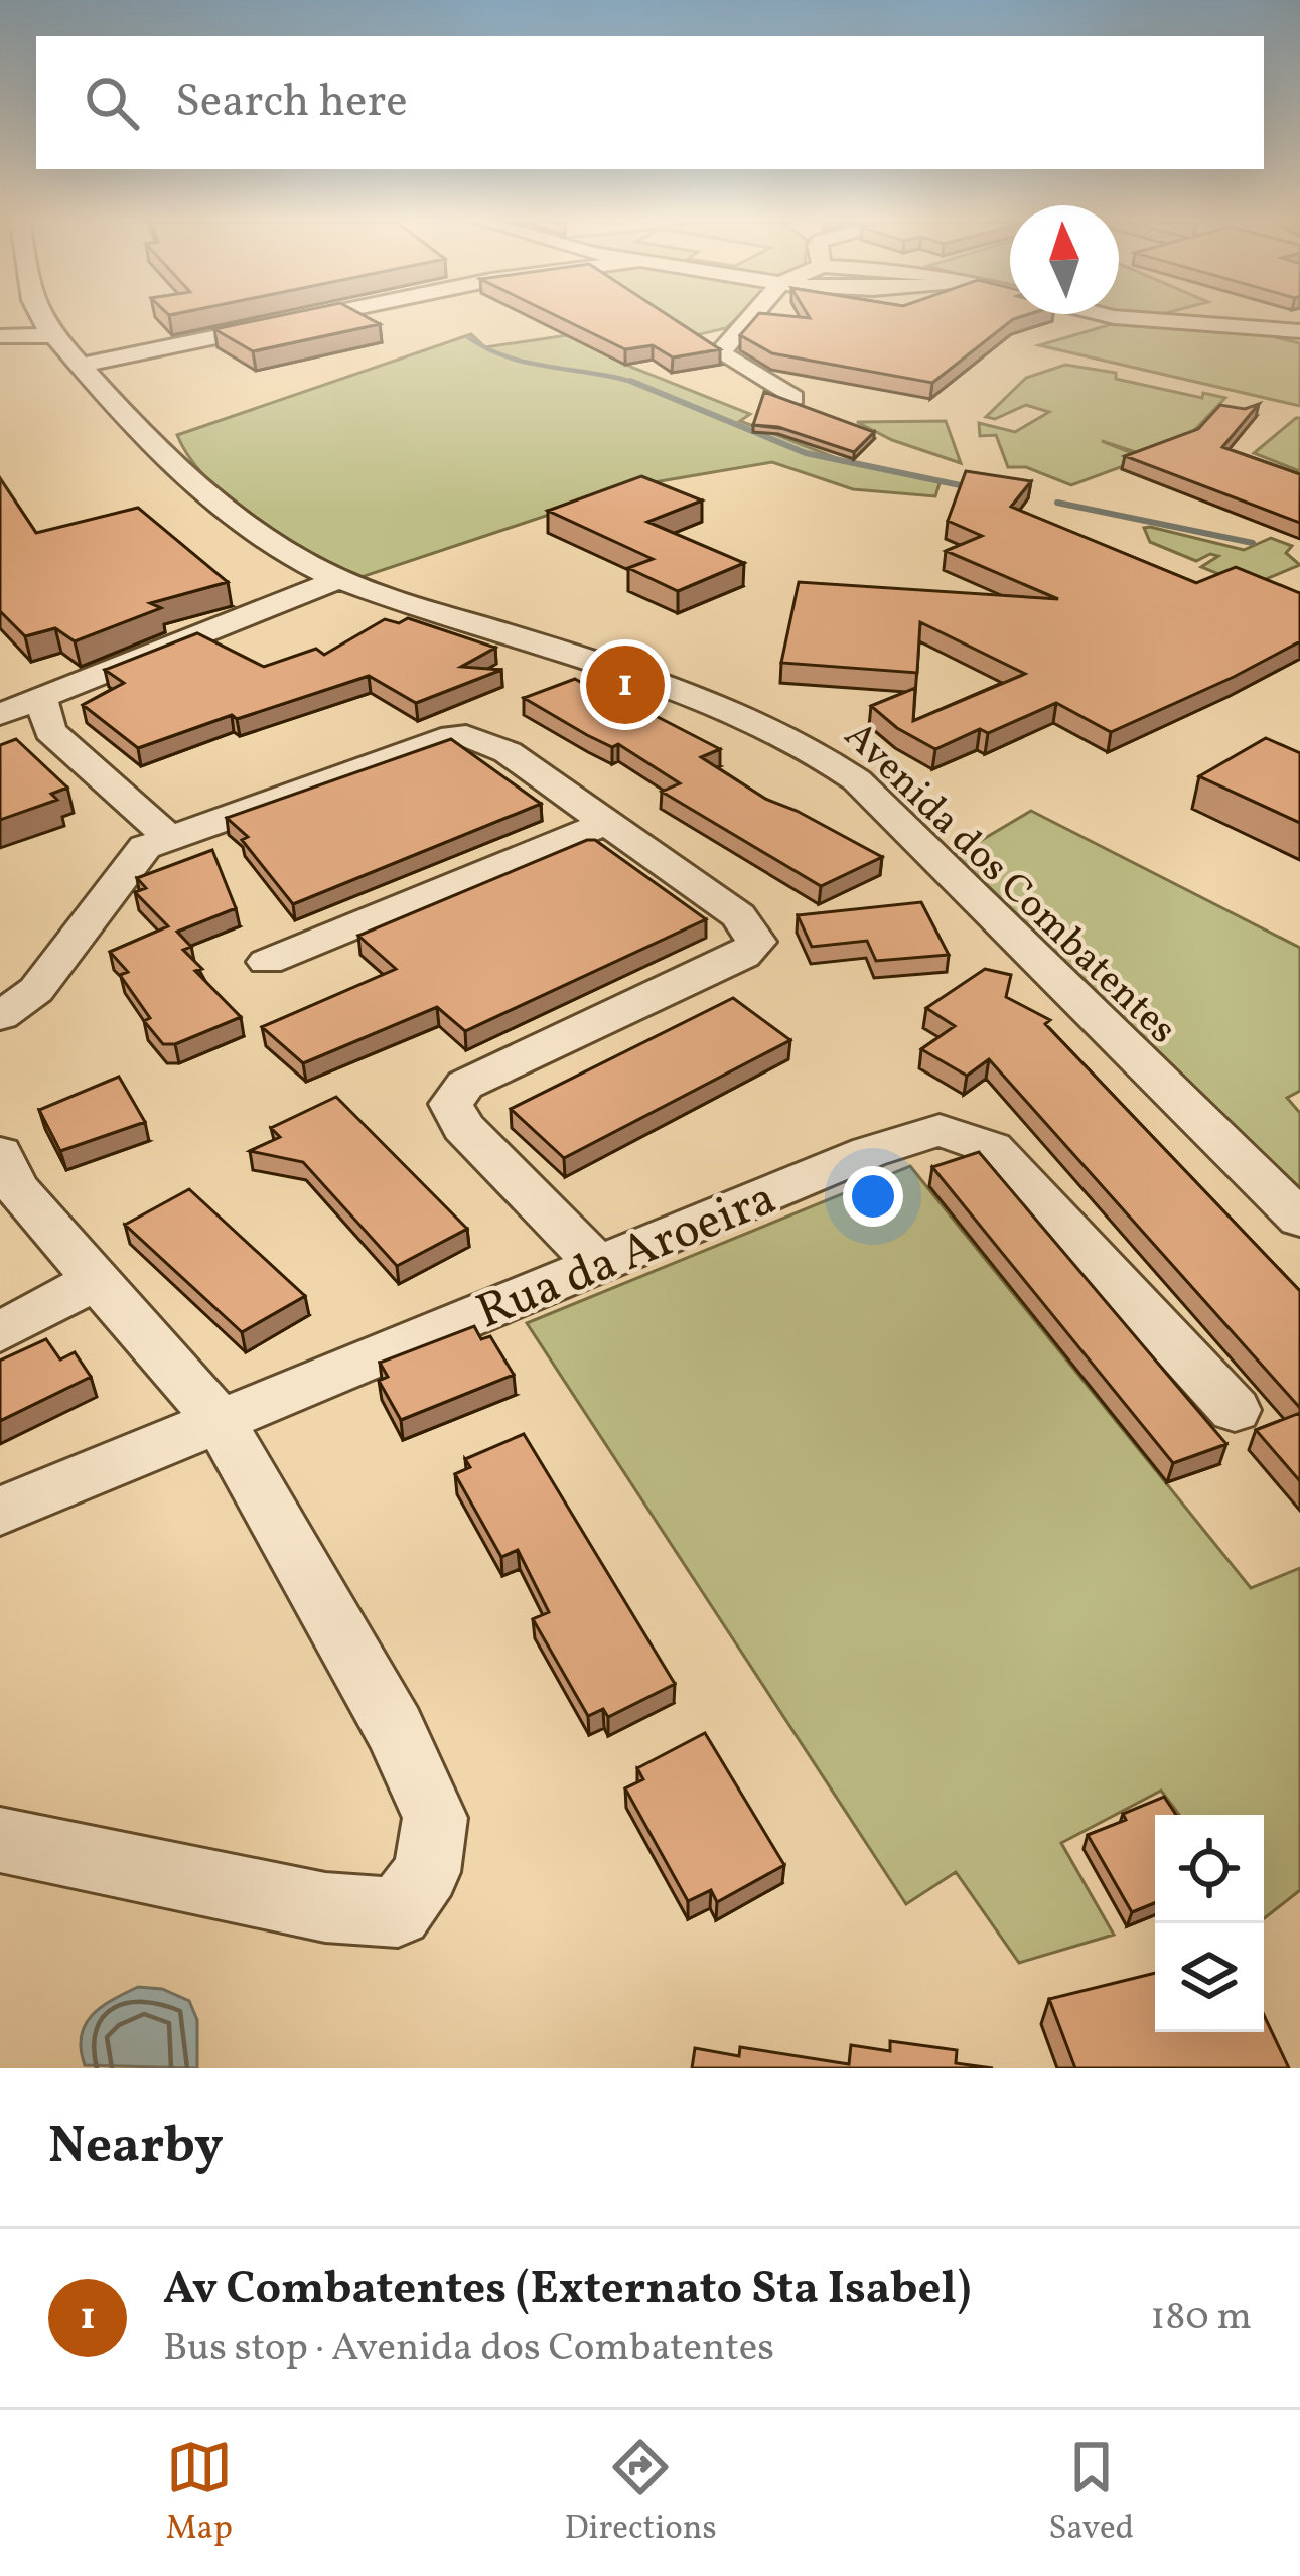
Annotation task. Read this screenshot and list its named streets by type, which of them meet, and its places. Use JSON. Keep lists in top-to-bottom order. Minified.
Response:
{"streets":{"street":["Avenida dos Combatentes","Rua da Aroeira"]},"north":"top","page":{"search":"Search here","pins":"1","heading":"Nearby","list":[{"mark":"1","name":"Av Combatentes (Externato Sta Isabel)","note":"Bus stop · Avenida dos Combatentes","value":"180 m"}],"nav":["Map","Directions","Saved"]}}
